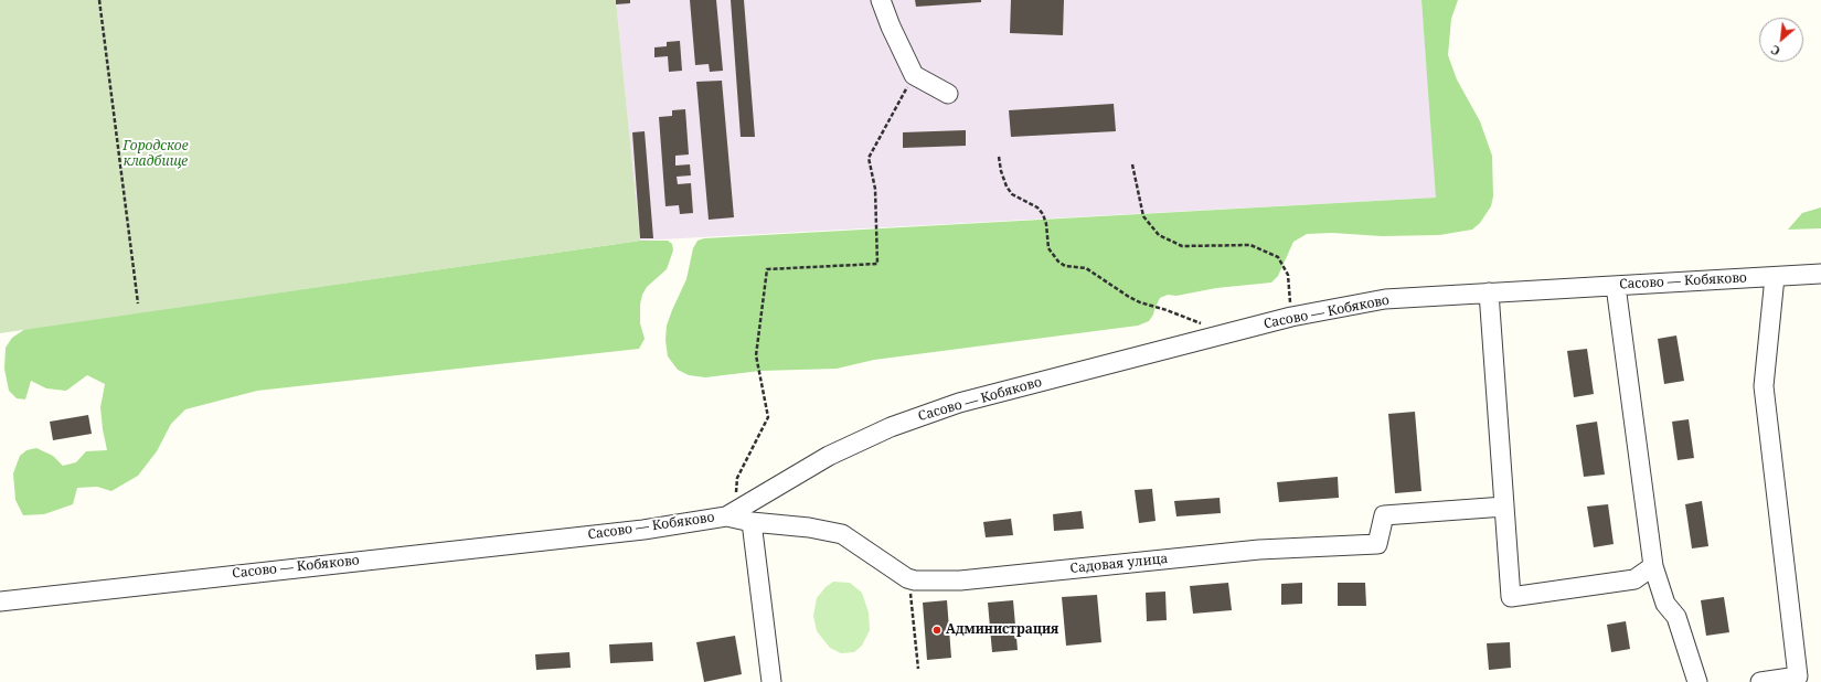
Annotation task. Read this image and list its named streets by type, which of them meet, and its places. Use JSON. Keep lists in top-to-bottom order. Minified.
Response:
{"streets":{"street":["Сасово — Кобяково","Садовая улица"]},"crossings":[["Сасово — Кобяково","Садовая улица"]],"parks":["Городское кладбище"],"places":["Администрация"],"north":"bottom left"}
